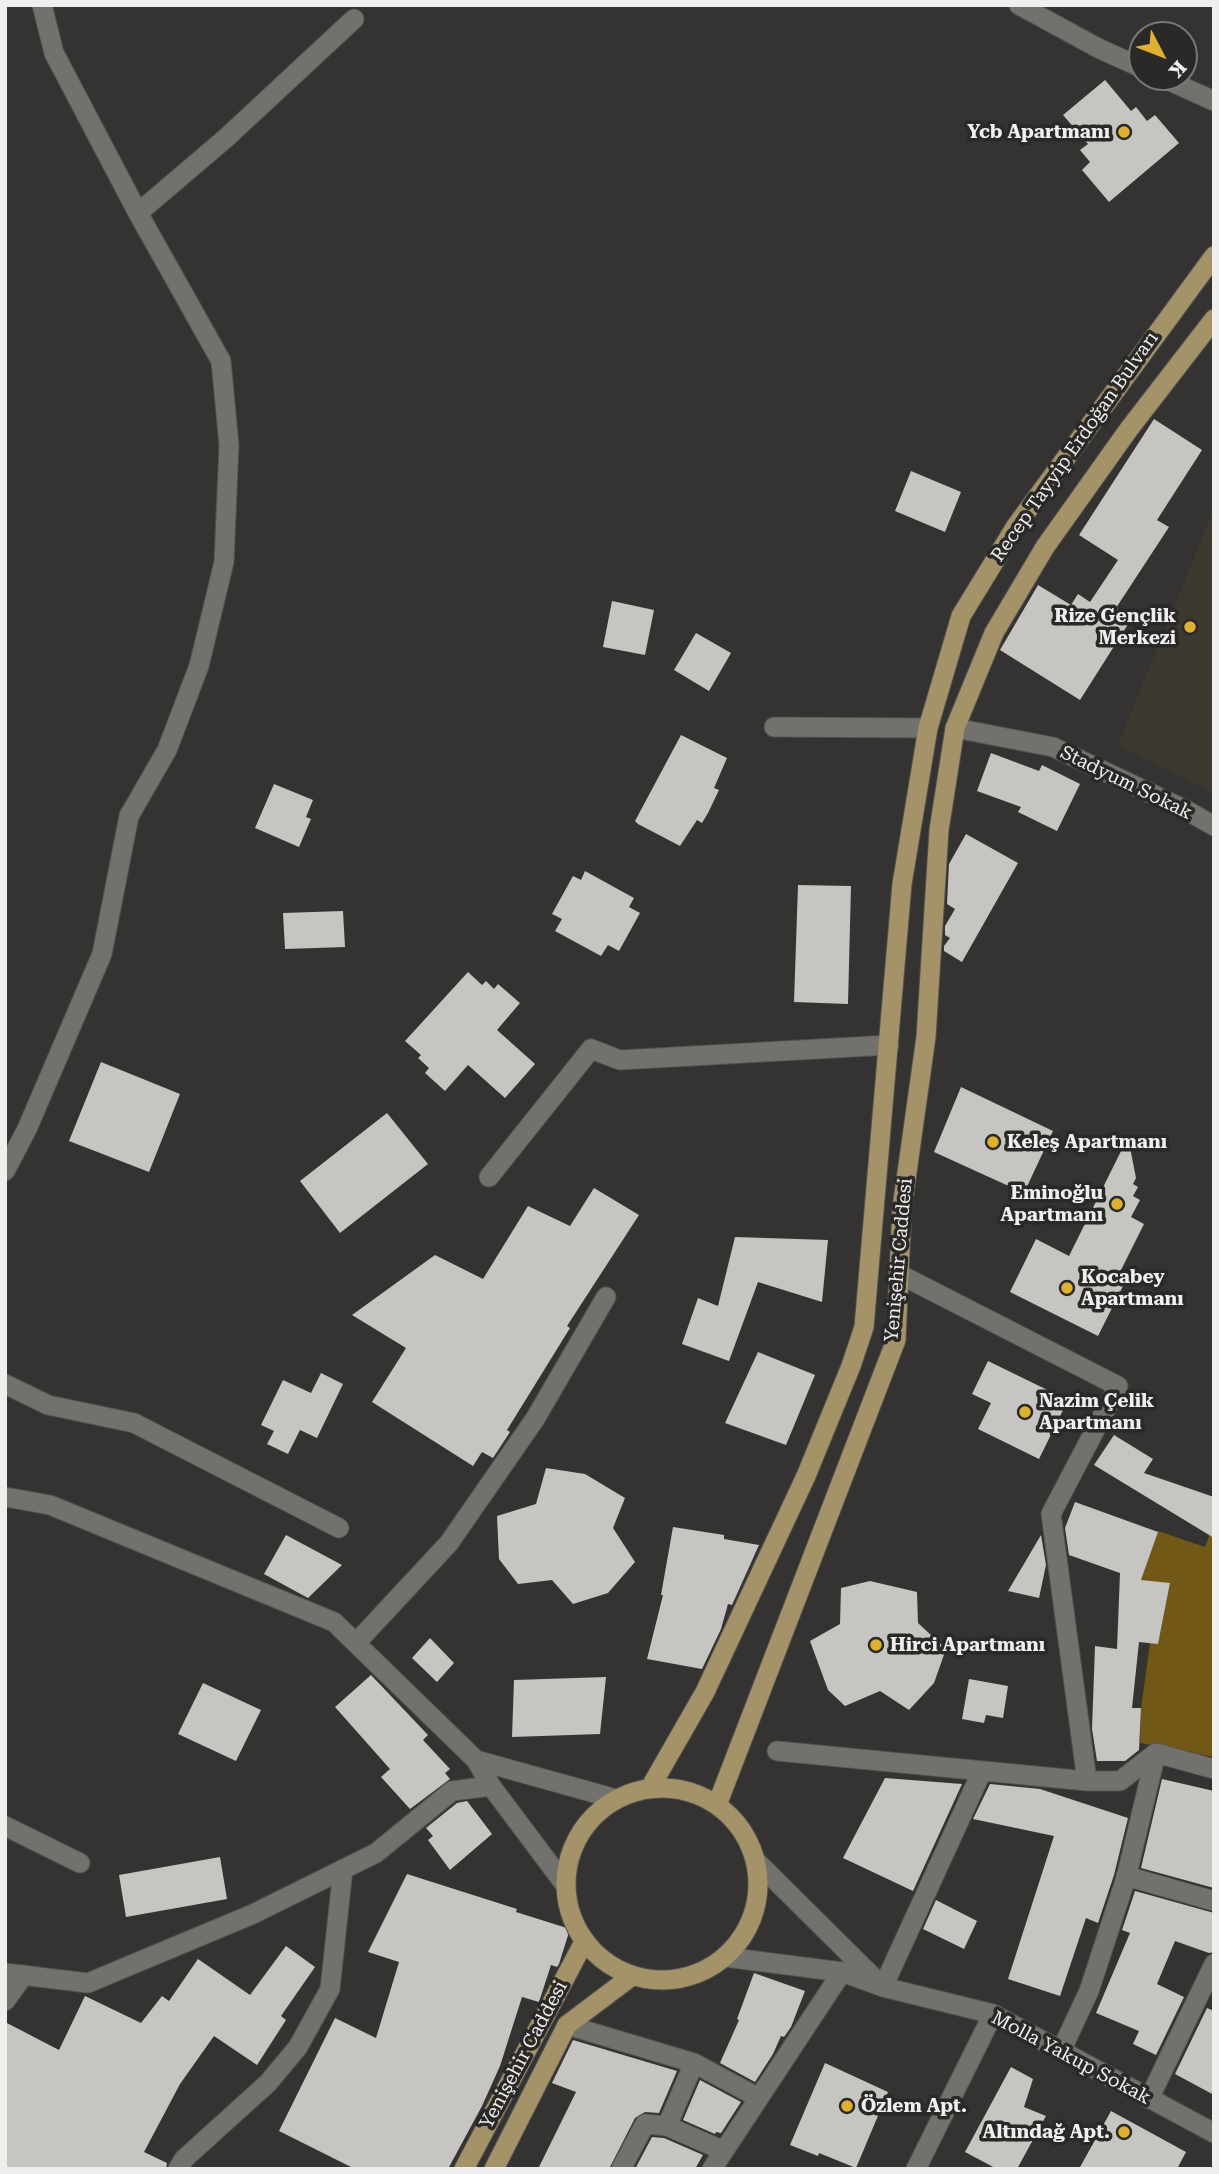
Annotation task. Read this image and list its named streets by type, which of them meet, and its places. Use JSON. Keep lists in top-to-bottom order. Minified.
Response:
{"streets":{"main road":["Recep Tayyip Erdoğan Bulvarı","Yenişehir Caddesi"],"street":["Stadyum Sokak","Molla Yakup Sokak"]},"crossings":[["Recep Tayyip Erdoğan Bulvarı","Stadyum Sokak"],["Recep Tayyip Erdoğan Bulvarı","Yenişehir Caddesi"],["Stadyum Sokak","Yenişehir Caddesi"],["Yenişehir Caddesi","Molla Yakup Sokak"]],"places":["Ycb Apartmanı","Rize Gençlik Merkezi","Keleş Apartmanı","Eminoğlu Apartmanı","Kocabey Apartmanı","Nazim Çelik Apartmanı","Hirci Apartmanı","Özlem Apt.","Altındağ Apt."],"north":"bottom right"}
